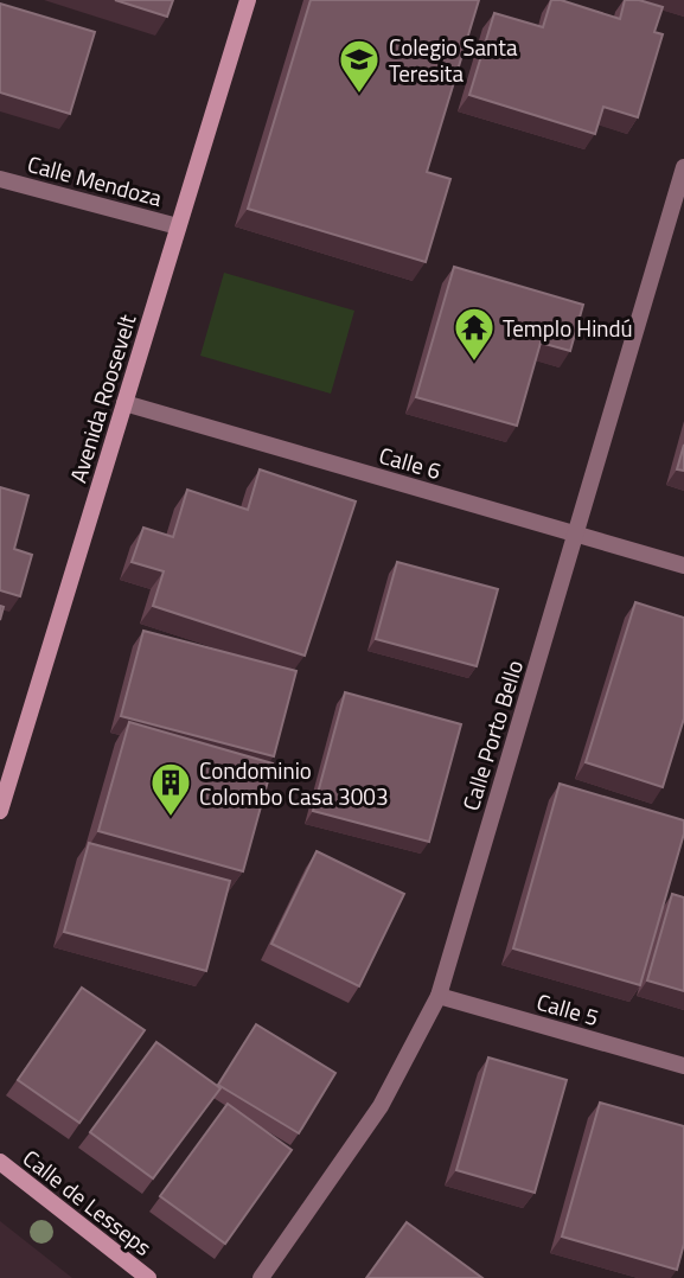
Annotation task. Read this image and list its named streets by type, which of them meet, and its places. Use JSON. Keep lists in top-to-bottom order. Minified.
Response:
{"streets":{"main road":["Avenida Roosevelt","Calle de Lesseps"],"street":["Calle Mendoza","Calle 6","Calle Porto Bello","Calle 5"]},"crossings":[["Calle Mendoza","Avenida Roosevelt"],["Avenida Roosevelt","Calle 6"],["Calle 6","Calle Porto Bello"],["Calle Porto Bello","Calle 5"]],"places":{"school or university":["Colegio Santa Teresita"],"temple":["Templo Hindú"],"building":["Condominio Colombo Casa 3003"]}}
